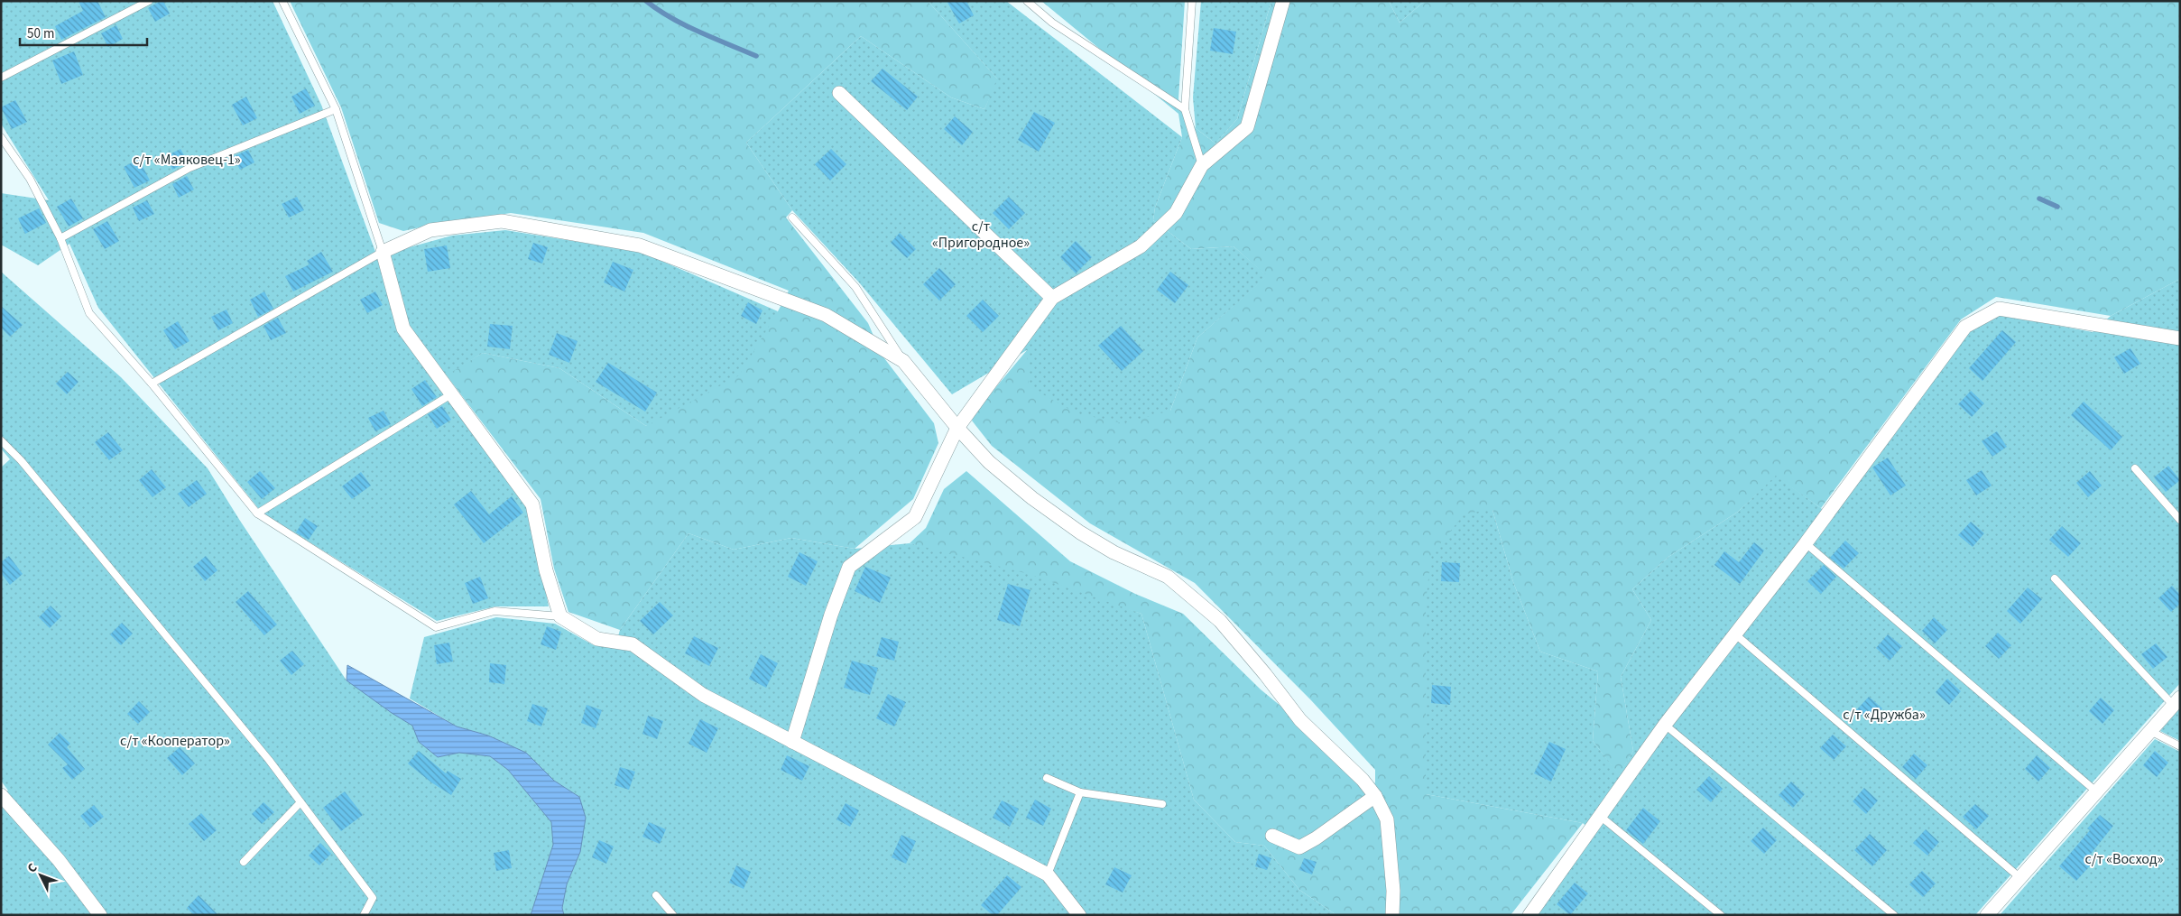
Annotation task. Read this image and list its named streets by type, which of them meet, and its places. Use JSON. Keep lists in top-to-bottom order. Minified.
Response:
{"parks":["с/т «Маяковец-1»","с/т «Пригородное»","с/т «Дружба»","с/т «Кооператор»","с/т «Восход»"],"scale_bar":"50 m","north":"top left"}
